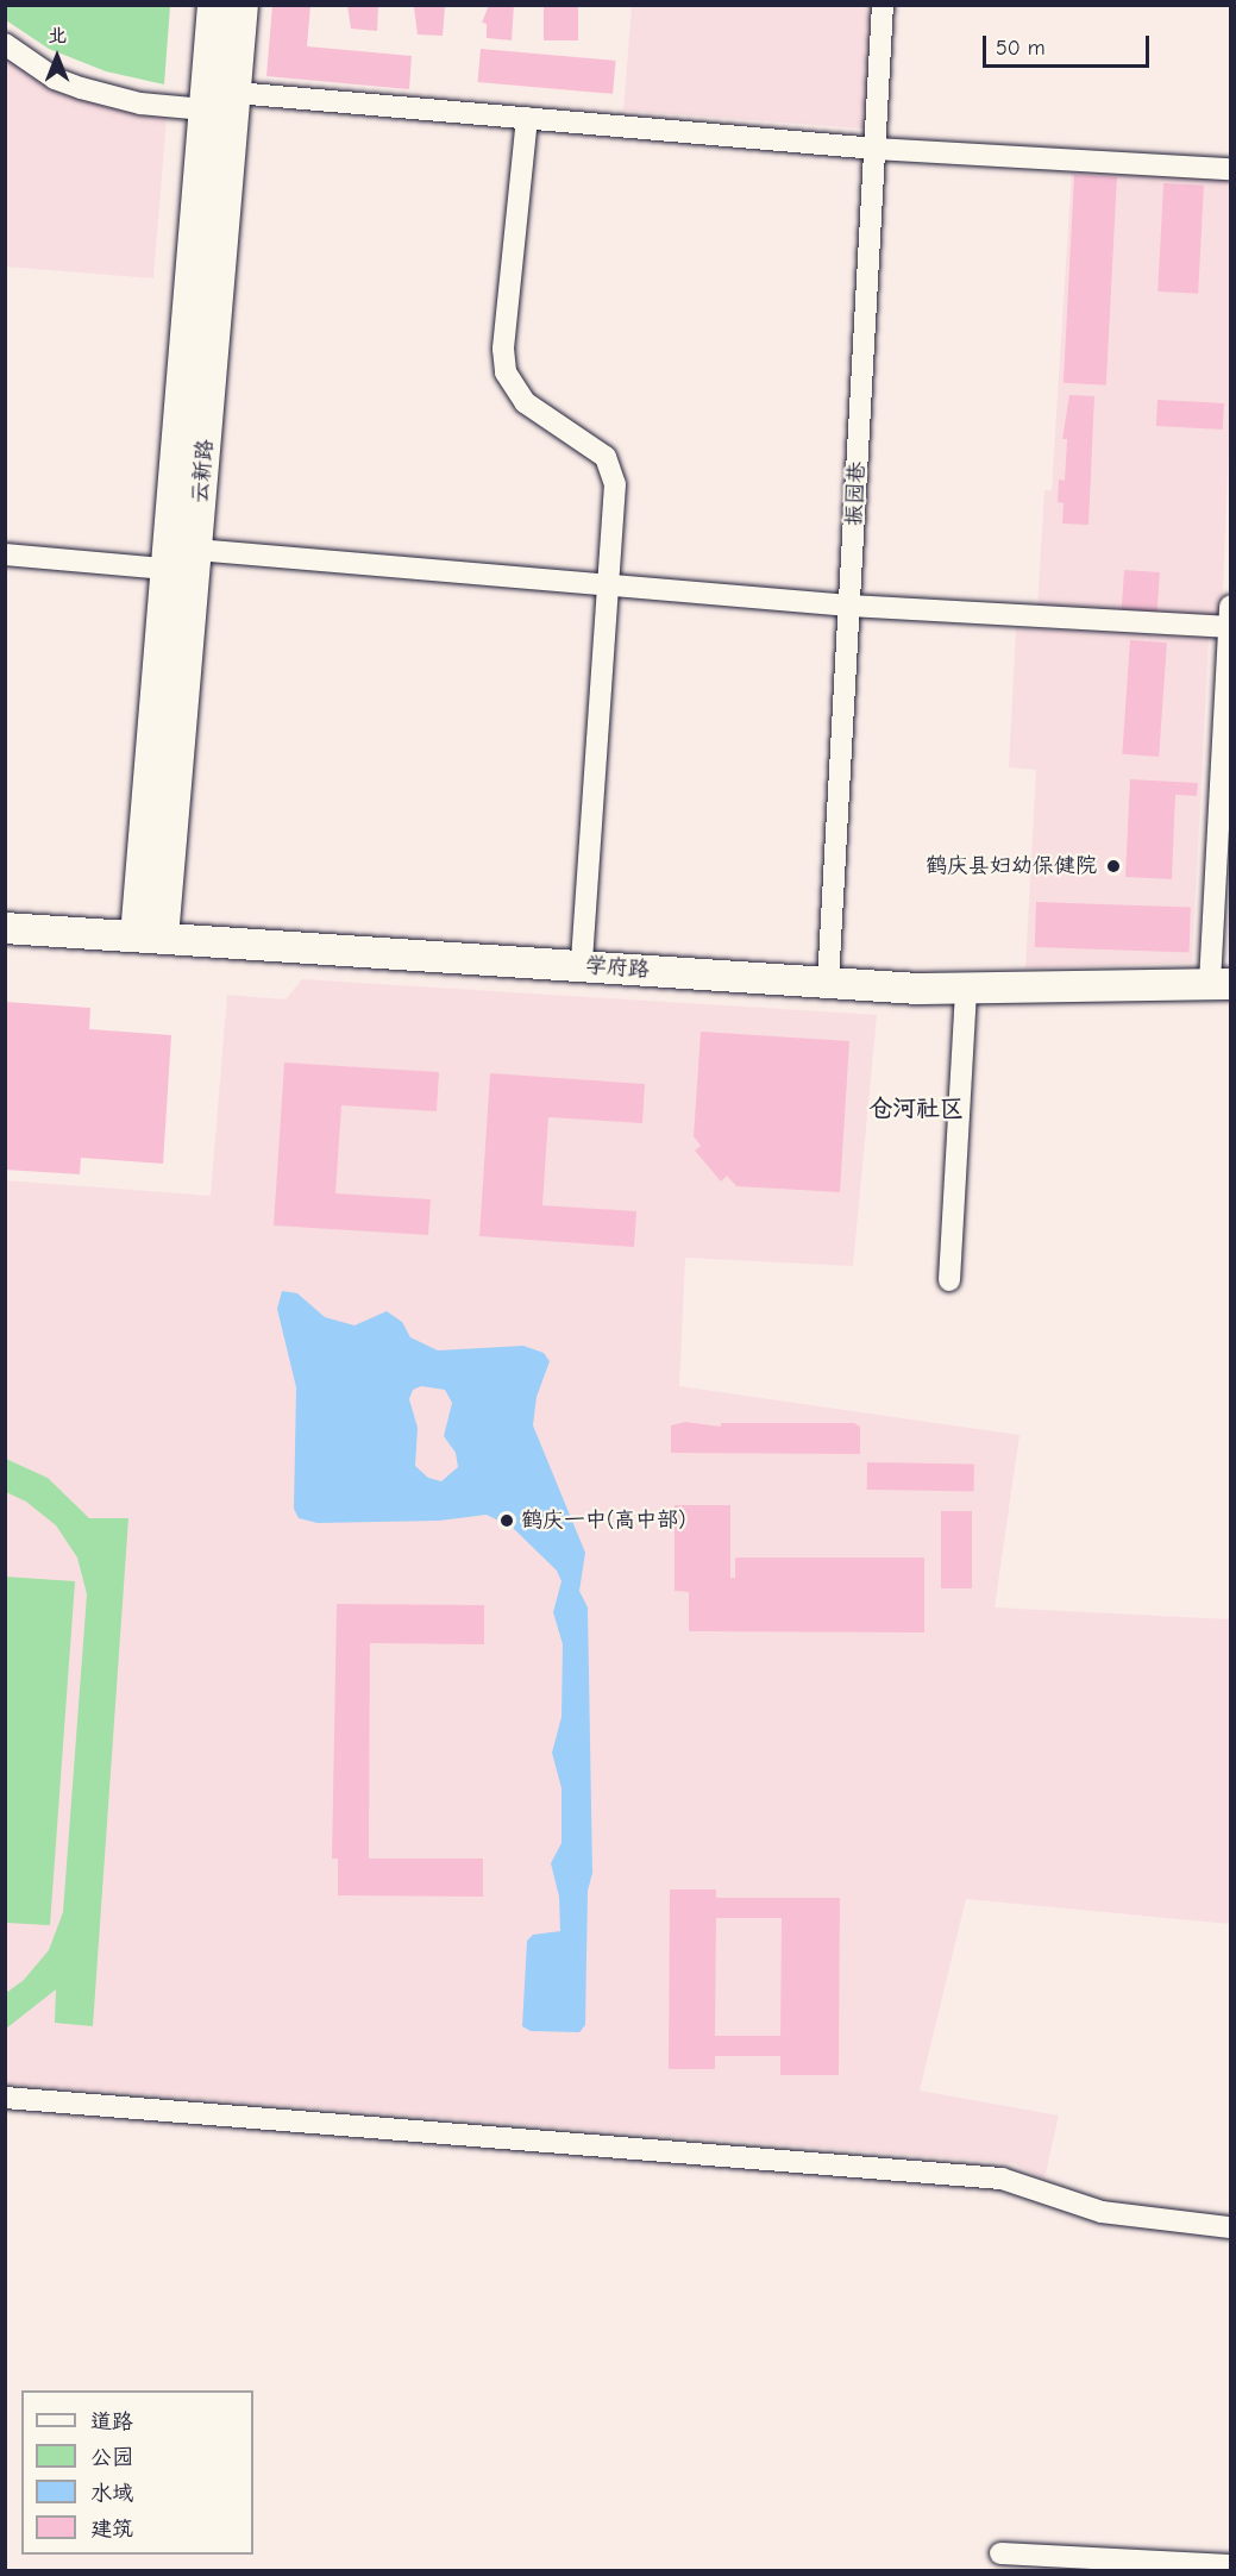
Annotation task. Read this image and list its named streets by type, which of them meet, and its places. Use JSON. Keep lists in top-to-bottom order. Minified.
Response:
{"streets":{"street":["云新路","振园巷","学府路"]},"crossings":[["云新路","学府路"],["振园巷","学府路"]],"districts":["仓河社区"],"places":["鹤庆县妇幼保健院","鹤庆一中(高中部)"],"legend":["道路","公园","水域","建筑"],"scale_bar":"50 m","north":"top"}
